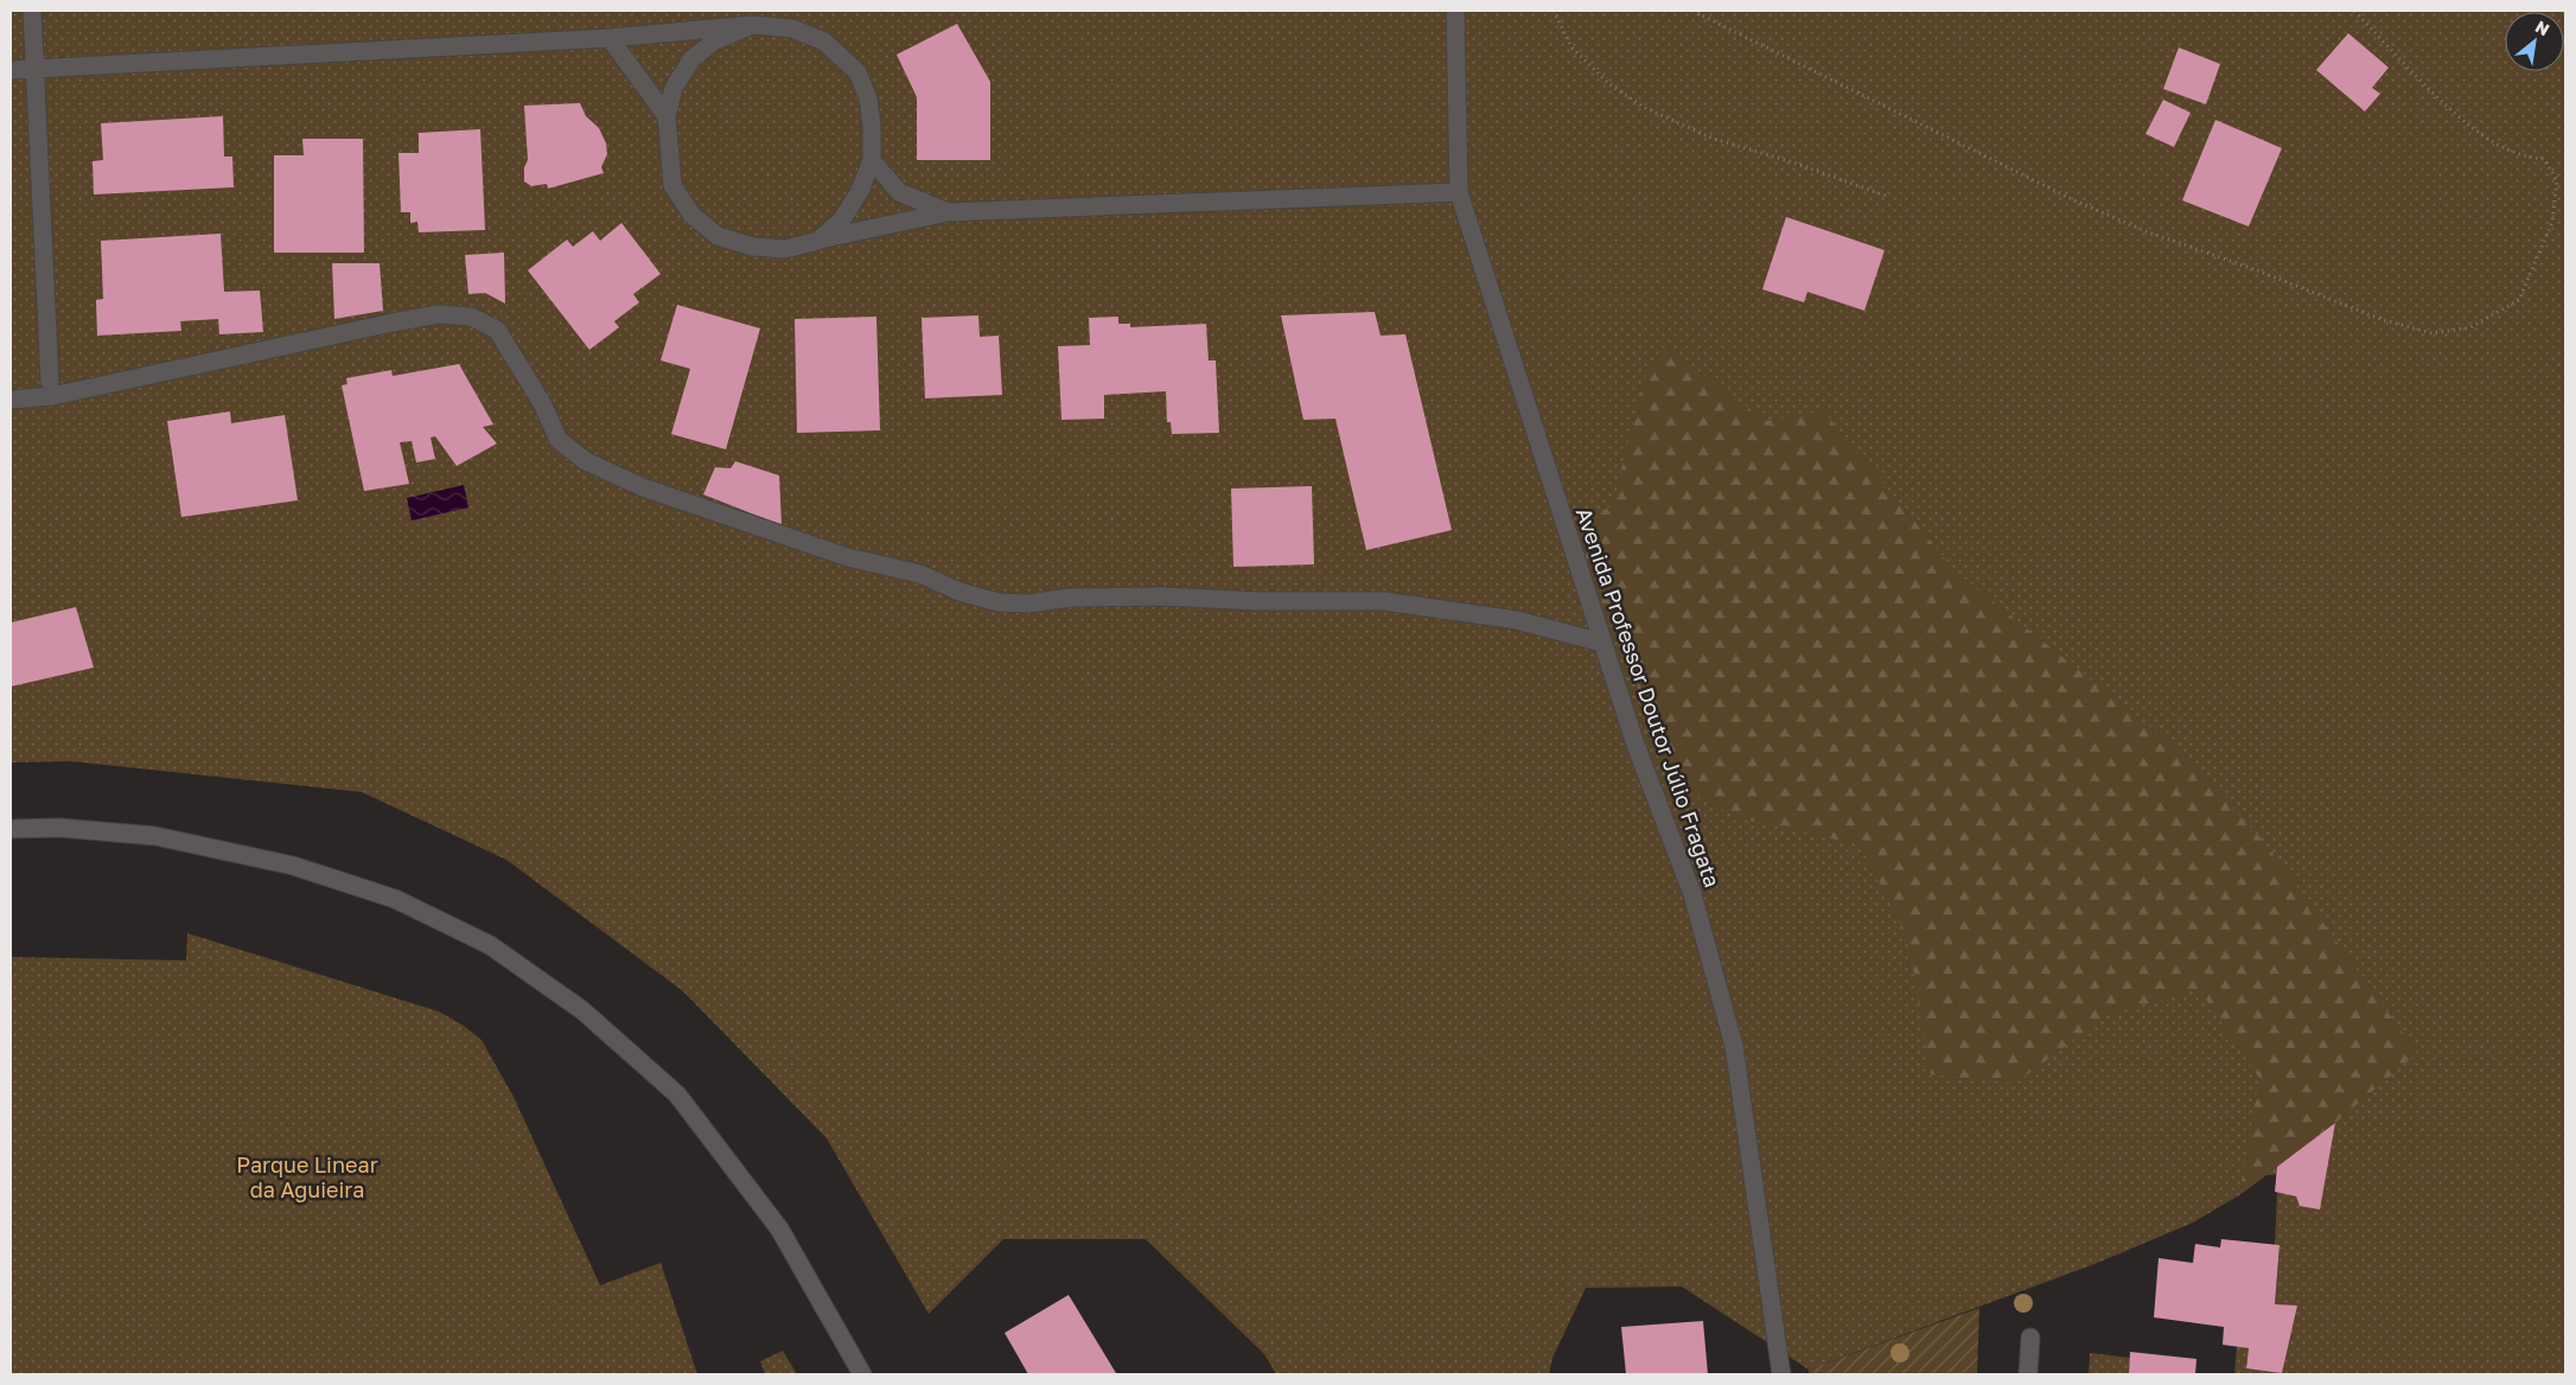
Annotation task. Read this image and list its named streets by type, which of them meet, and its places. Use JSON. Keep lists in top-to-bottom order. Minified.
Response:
{"streets":{"street":["Avenida Professor Doutor Júlio Fragata"]},"parks":["Parque Linear da Aguieira"],"north":"top right"}
